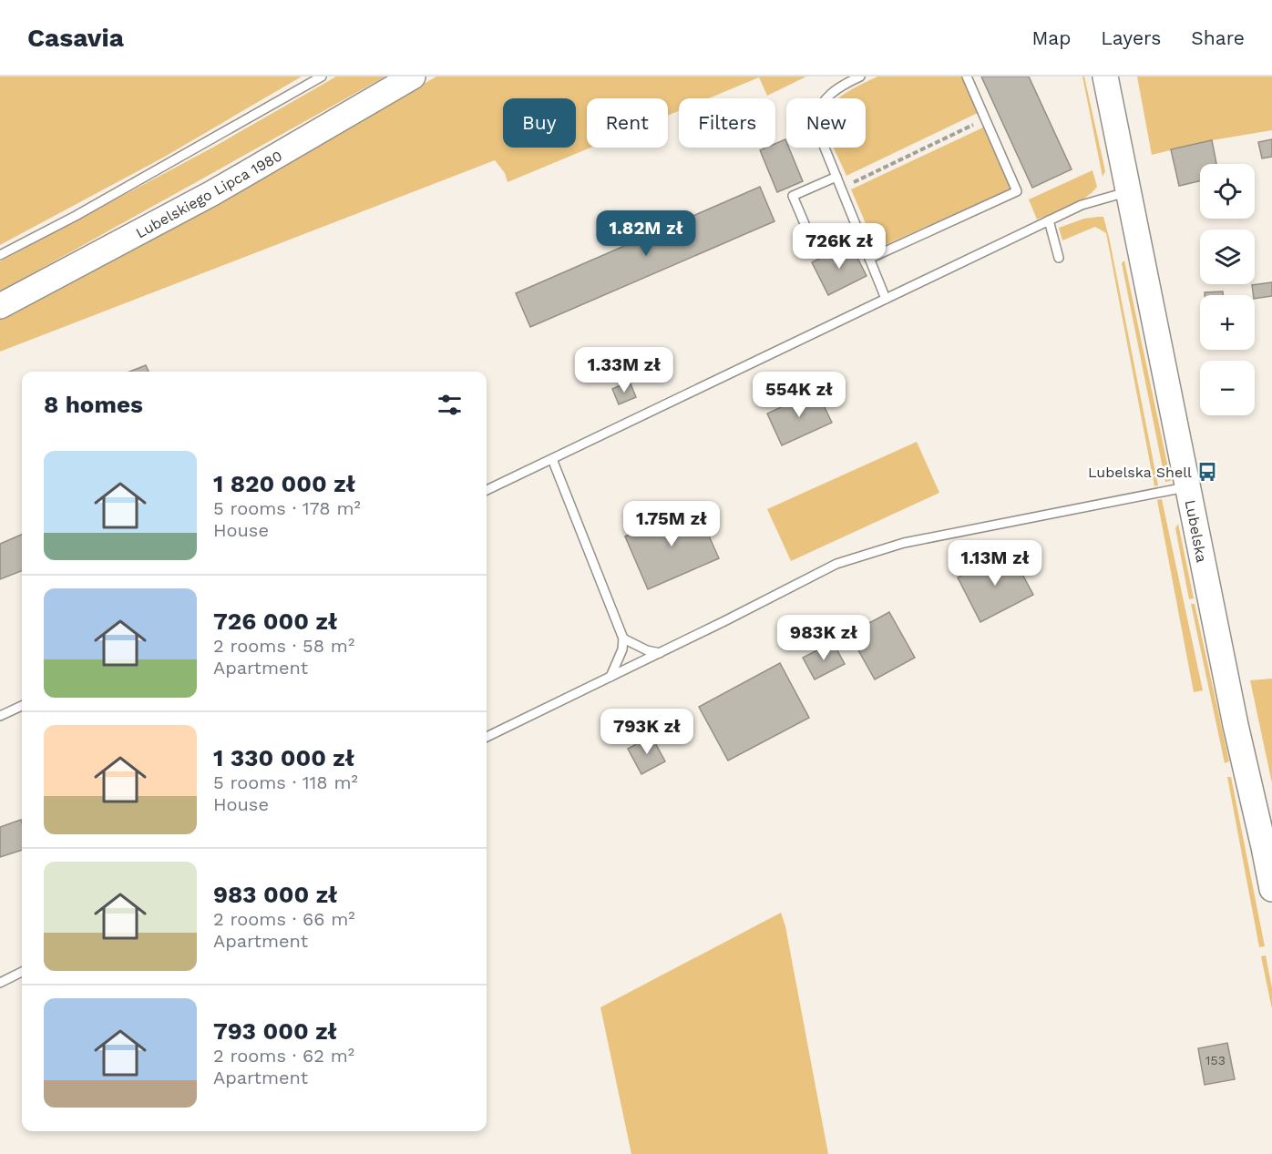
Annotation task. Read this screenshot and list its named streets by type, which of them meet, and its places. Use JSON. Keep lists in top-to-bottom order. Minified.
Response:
{"streets":{"main road":["Lubelskiego Lipca 1980","Lubelska"]},"places":{"bus stop":["Lubelska Shell"]},"house_numbers":["153"],"page":{"header":"Casavia","nav":["Map","Layers","Share"],"chip":["Buy","Rent","Filters","New"],"map_buttons":["+","−"],"price":["1.82M zł","726K zł","1.33M zł","554K zł","1.75M zł","1.13M zł","983K zł","793K zł"],"heading":"8 homes","list":[{"name":"1 820 000 zł","note":"5 rooms · 178 m² · House"},{"name":"726 000 zł","note":"2 rooms · 58 m² · Apartment"},{"name":"1 330 000 zł","note":"5 rooms · 118 m² · House"},{"name":"983 000 zł","note":"2 rooms · 66 m² · Apartment"},{"name":"793 000 zł","note":"2 rooms · 62 m² · Apartment"}]}}
